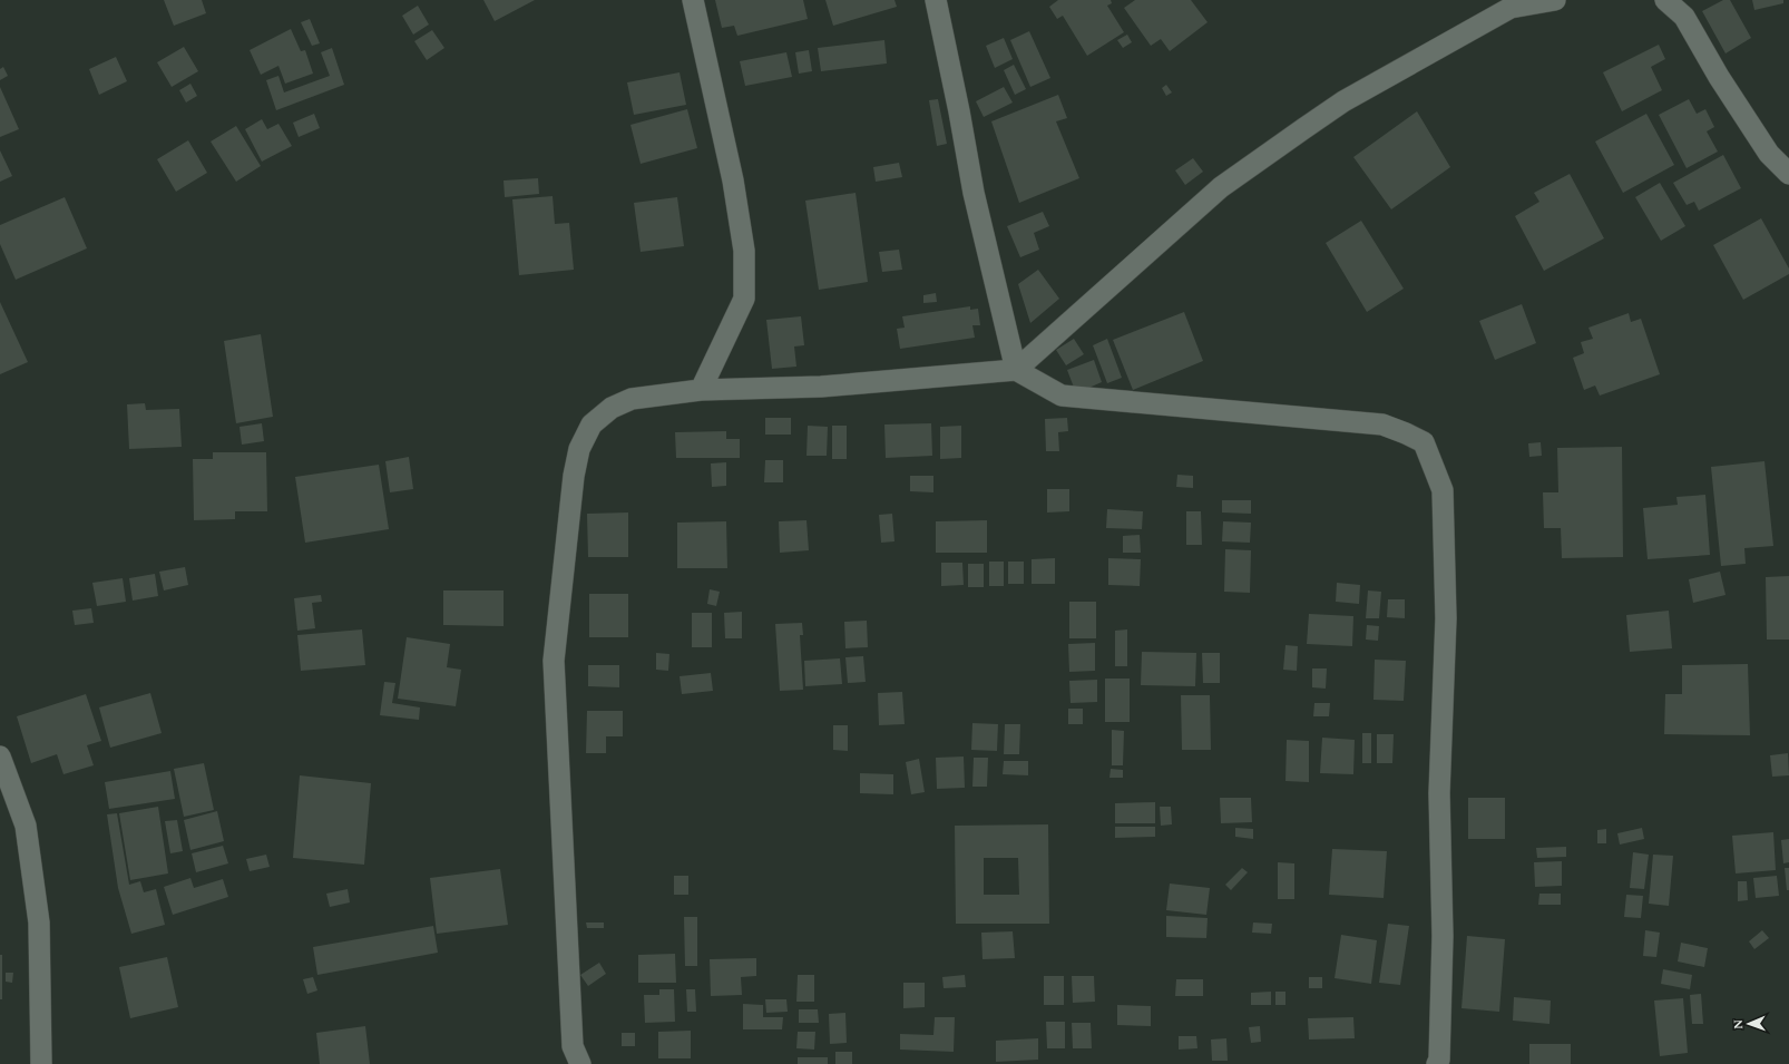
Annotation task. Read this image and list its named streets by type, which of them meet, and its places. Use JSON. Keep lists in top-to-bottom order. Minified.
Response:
{"north":"left"}
